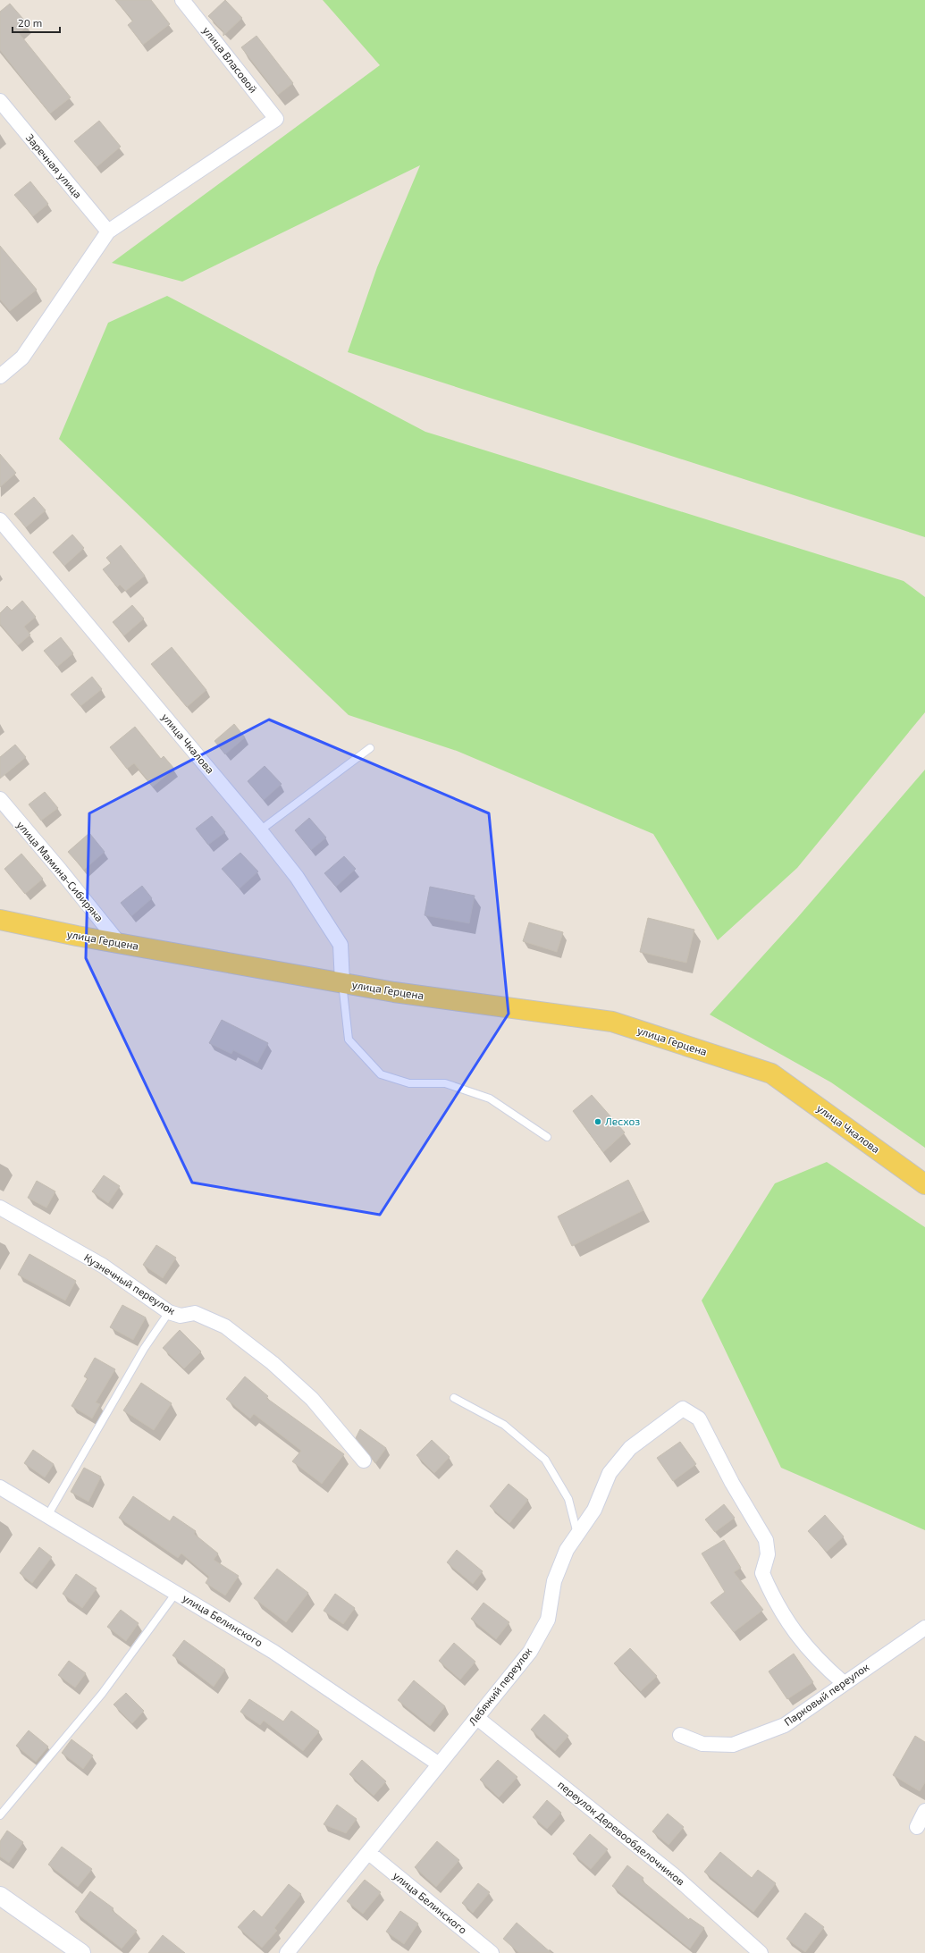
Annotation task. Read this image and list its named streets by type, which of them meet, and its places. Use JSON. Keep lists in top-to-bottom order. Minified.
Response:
{"streets":{"main road":["улица Чкалова","улица Герцена"],"street":["улица Власовой","Заречная улица","улица Мамина-Сибиряка","Кузнечный переулок","улица Белинского","Лебяжий переулок","Парковый переулок","переулок Деревообделочников"]},"crossings":[["улица Власовой","Заречная улица"],["улица Чкалова","улица Герцена"],["улица Мамина-Сибиряка","улица Герцена"],["улица Белинского","Лебяжий переулок"],["Лебяжий переулок","Парковый переулок"],["Лебяжий переулок","переулок Деревообделочников"]],"places":["Лесхоз"],"scale_bar":"20 m"}
